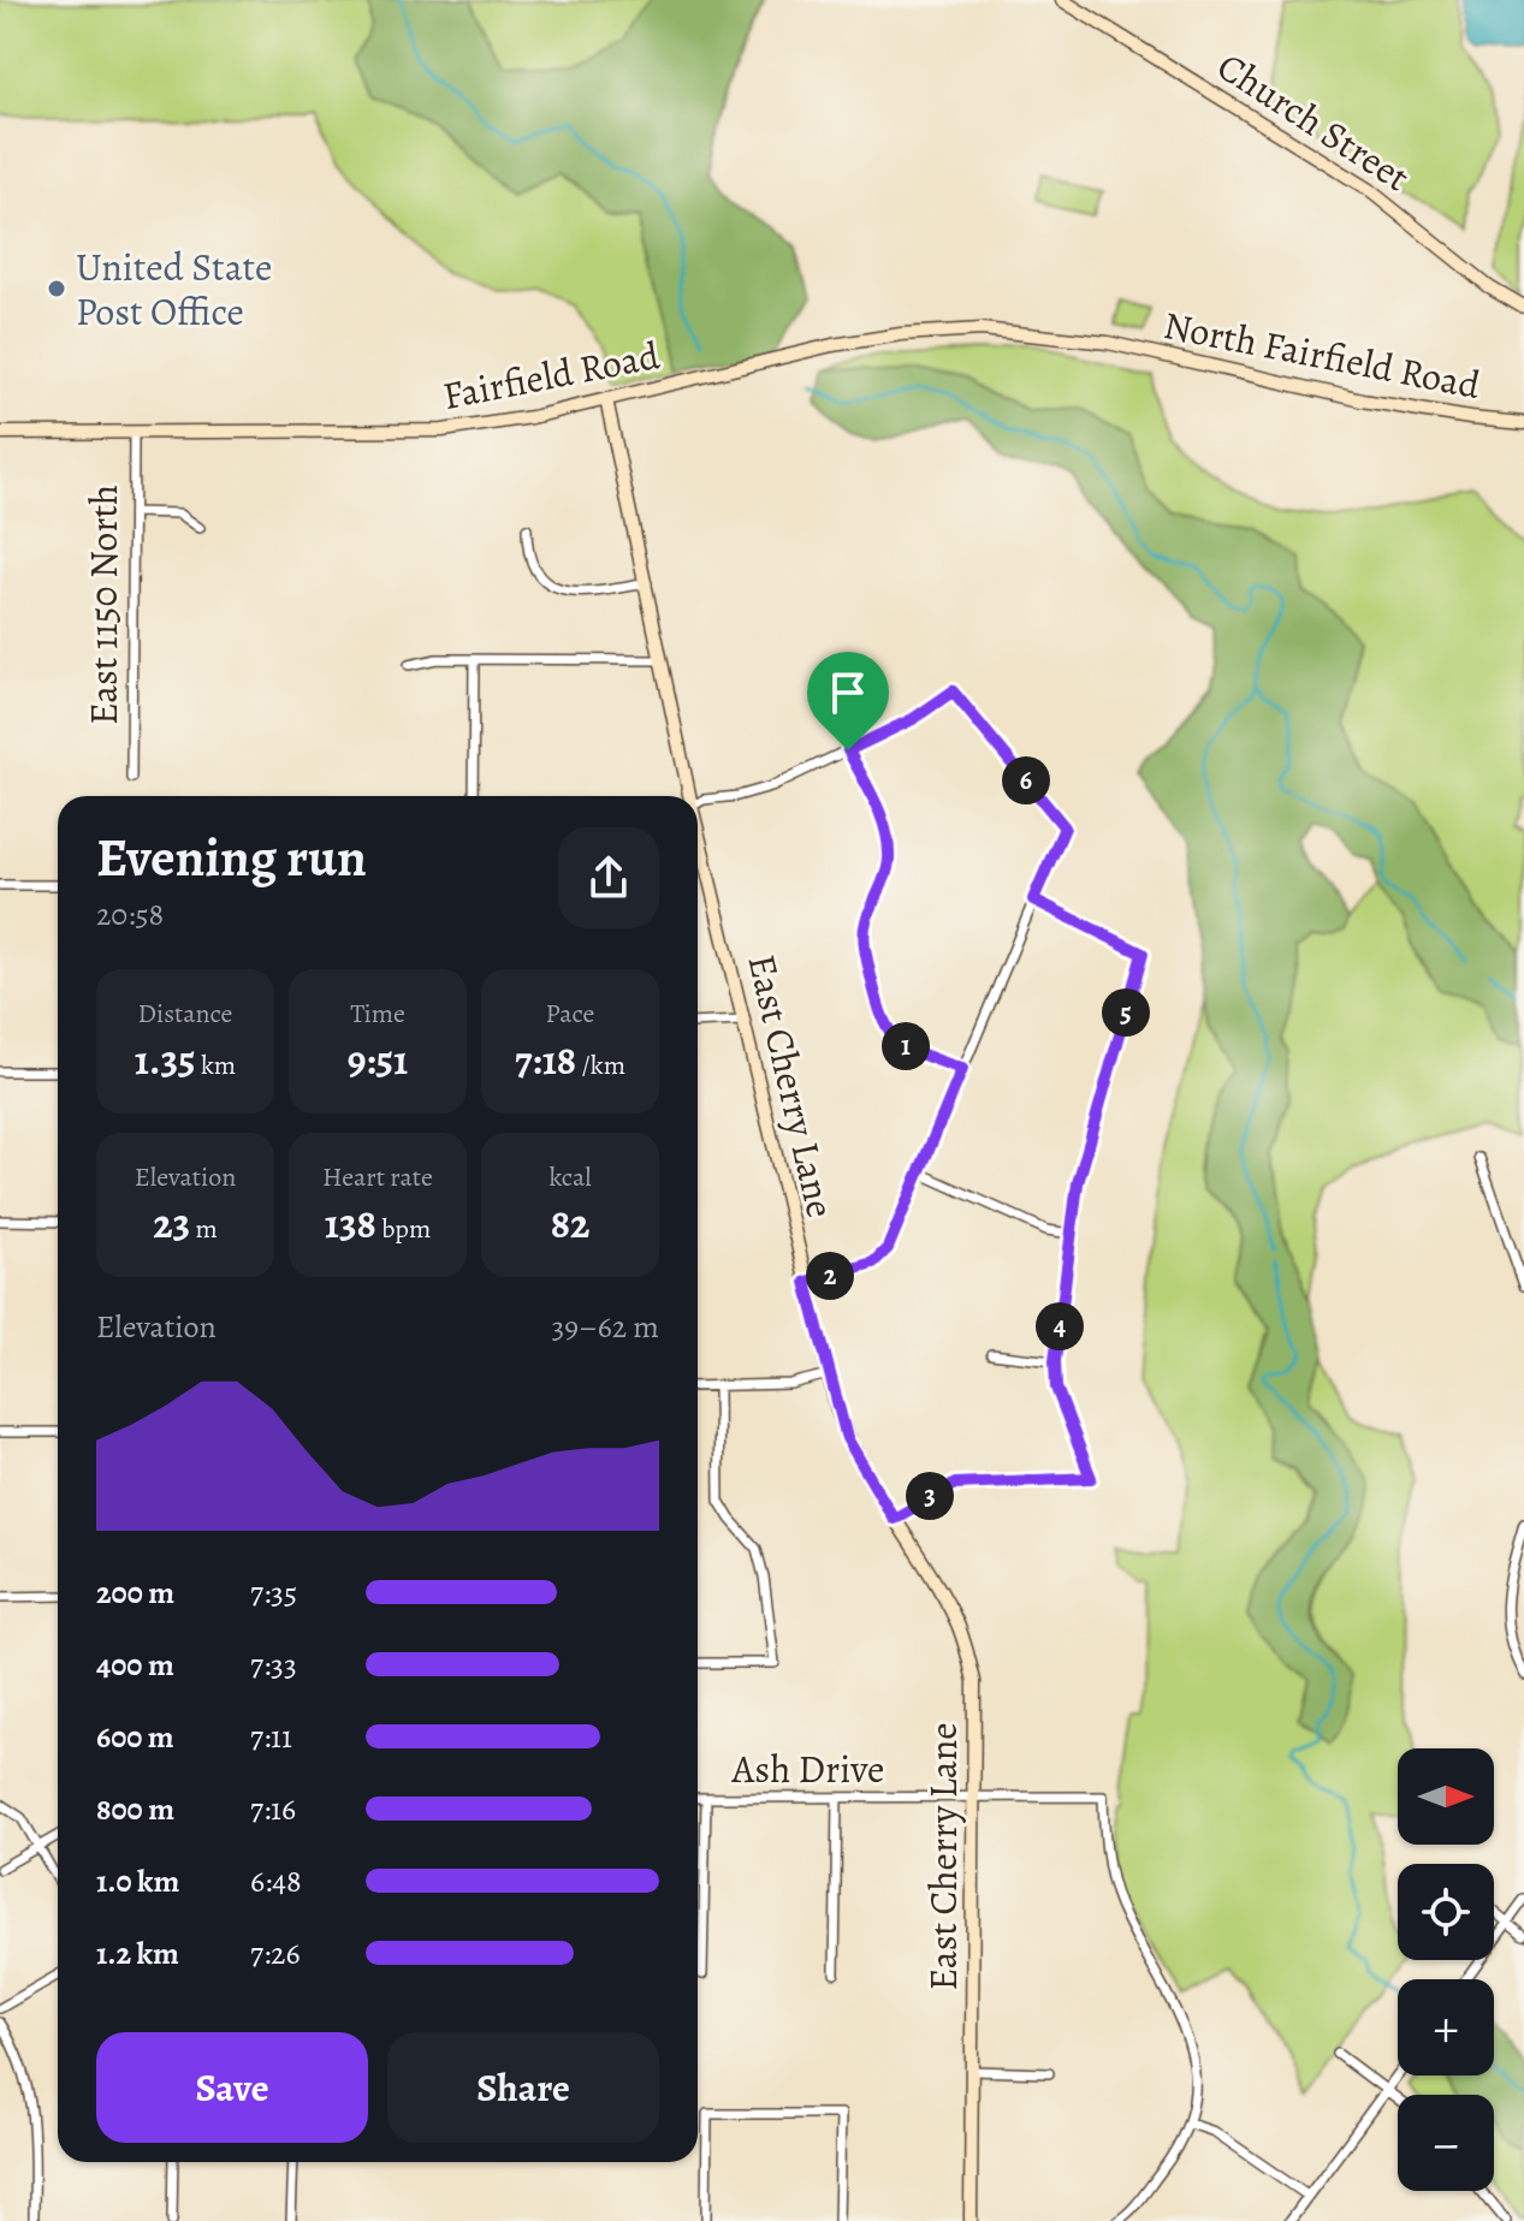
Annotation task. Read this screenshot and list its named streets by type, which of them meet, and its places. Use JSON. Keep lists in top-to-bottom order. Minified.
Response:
{"streets":{"street":["Church Street","North Fairfield Road","Fairfield Road","East 1150 North","East Cherry Lane","Ash Drive"]},"crossings":[["North Fairfield Road","Fairfield Road"],["Fairfield Road","East 1150 North"],["Fairfield Road","East Cherry Lane"],["East Cherry Lane","Ash Drive"]],"places":["United State Post Office"],"north":"right","page":{"pins":["6","5","1","2","4","3"],"heading":["Evening run","20:58"],"stats":[["Distance","1.35 km"],["Time","9:51"],["Pace","7:18 /km"],["Elevation","23 m"],["Heart rate","138 bpm"],["kcal","82"]],"chart":["Elevation","39–62 m"],"list":[{"name":"200 m","note":"7:35"},{"name":"400 m","note":"7:33"},{"name":"600 m","note":"7:11"},{"name":"800 m","note":"7:16"},{"name":"1.0 km","note":"6:48"},{"name":"1.2 km","note":"7:26"}],"map_buttons":["+","−"],"buttons":["Save","Share"]}}
